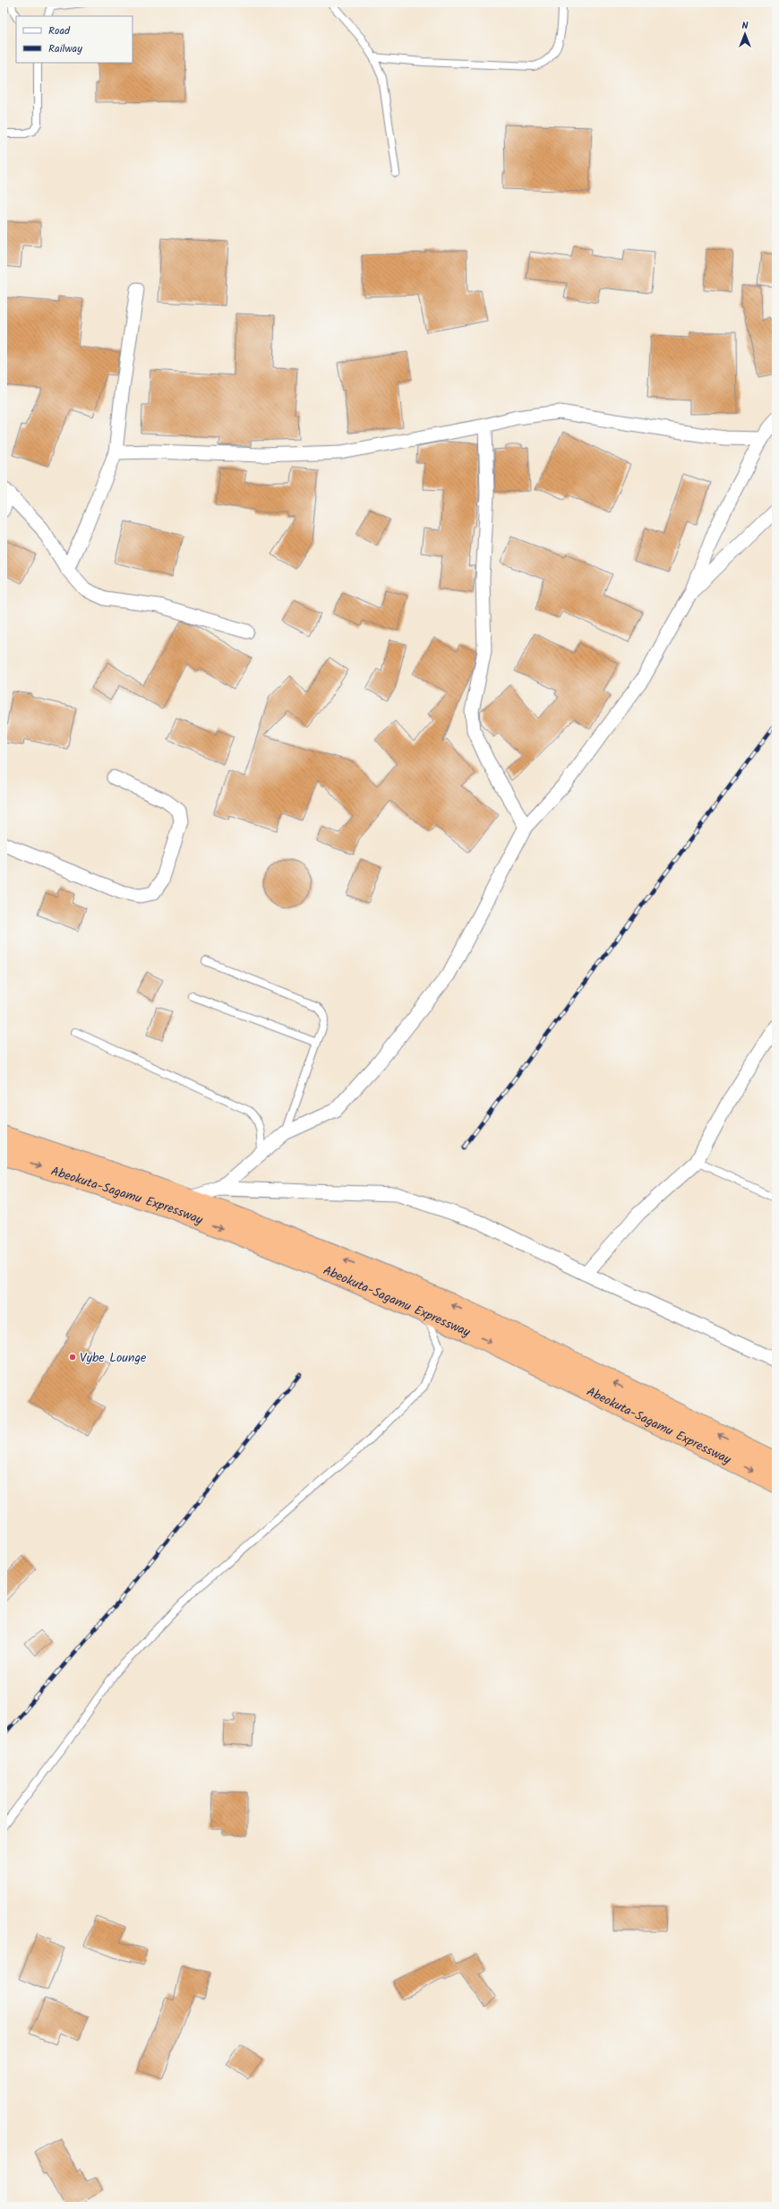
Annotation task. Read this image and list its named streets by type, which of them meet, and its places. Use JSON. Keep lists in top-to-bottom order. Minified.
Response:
{"streets":{"highway":["Abeokuta-Sagamu Expressway"]},"places":["Vybe Lounge"],"legend":["Road","Railway"],"north":"top"}
